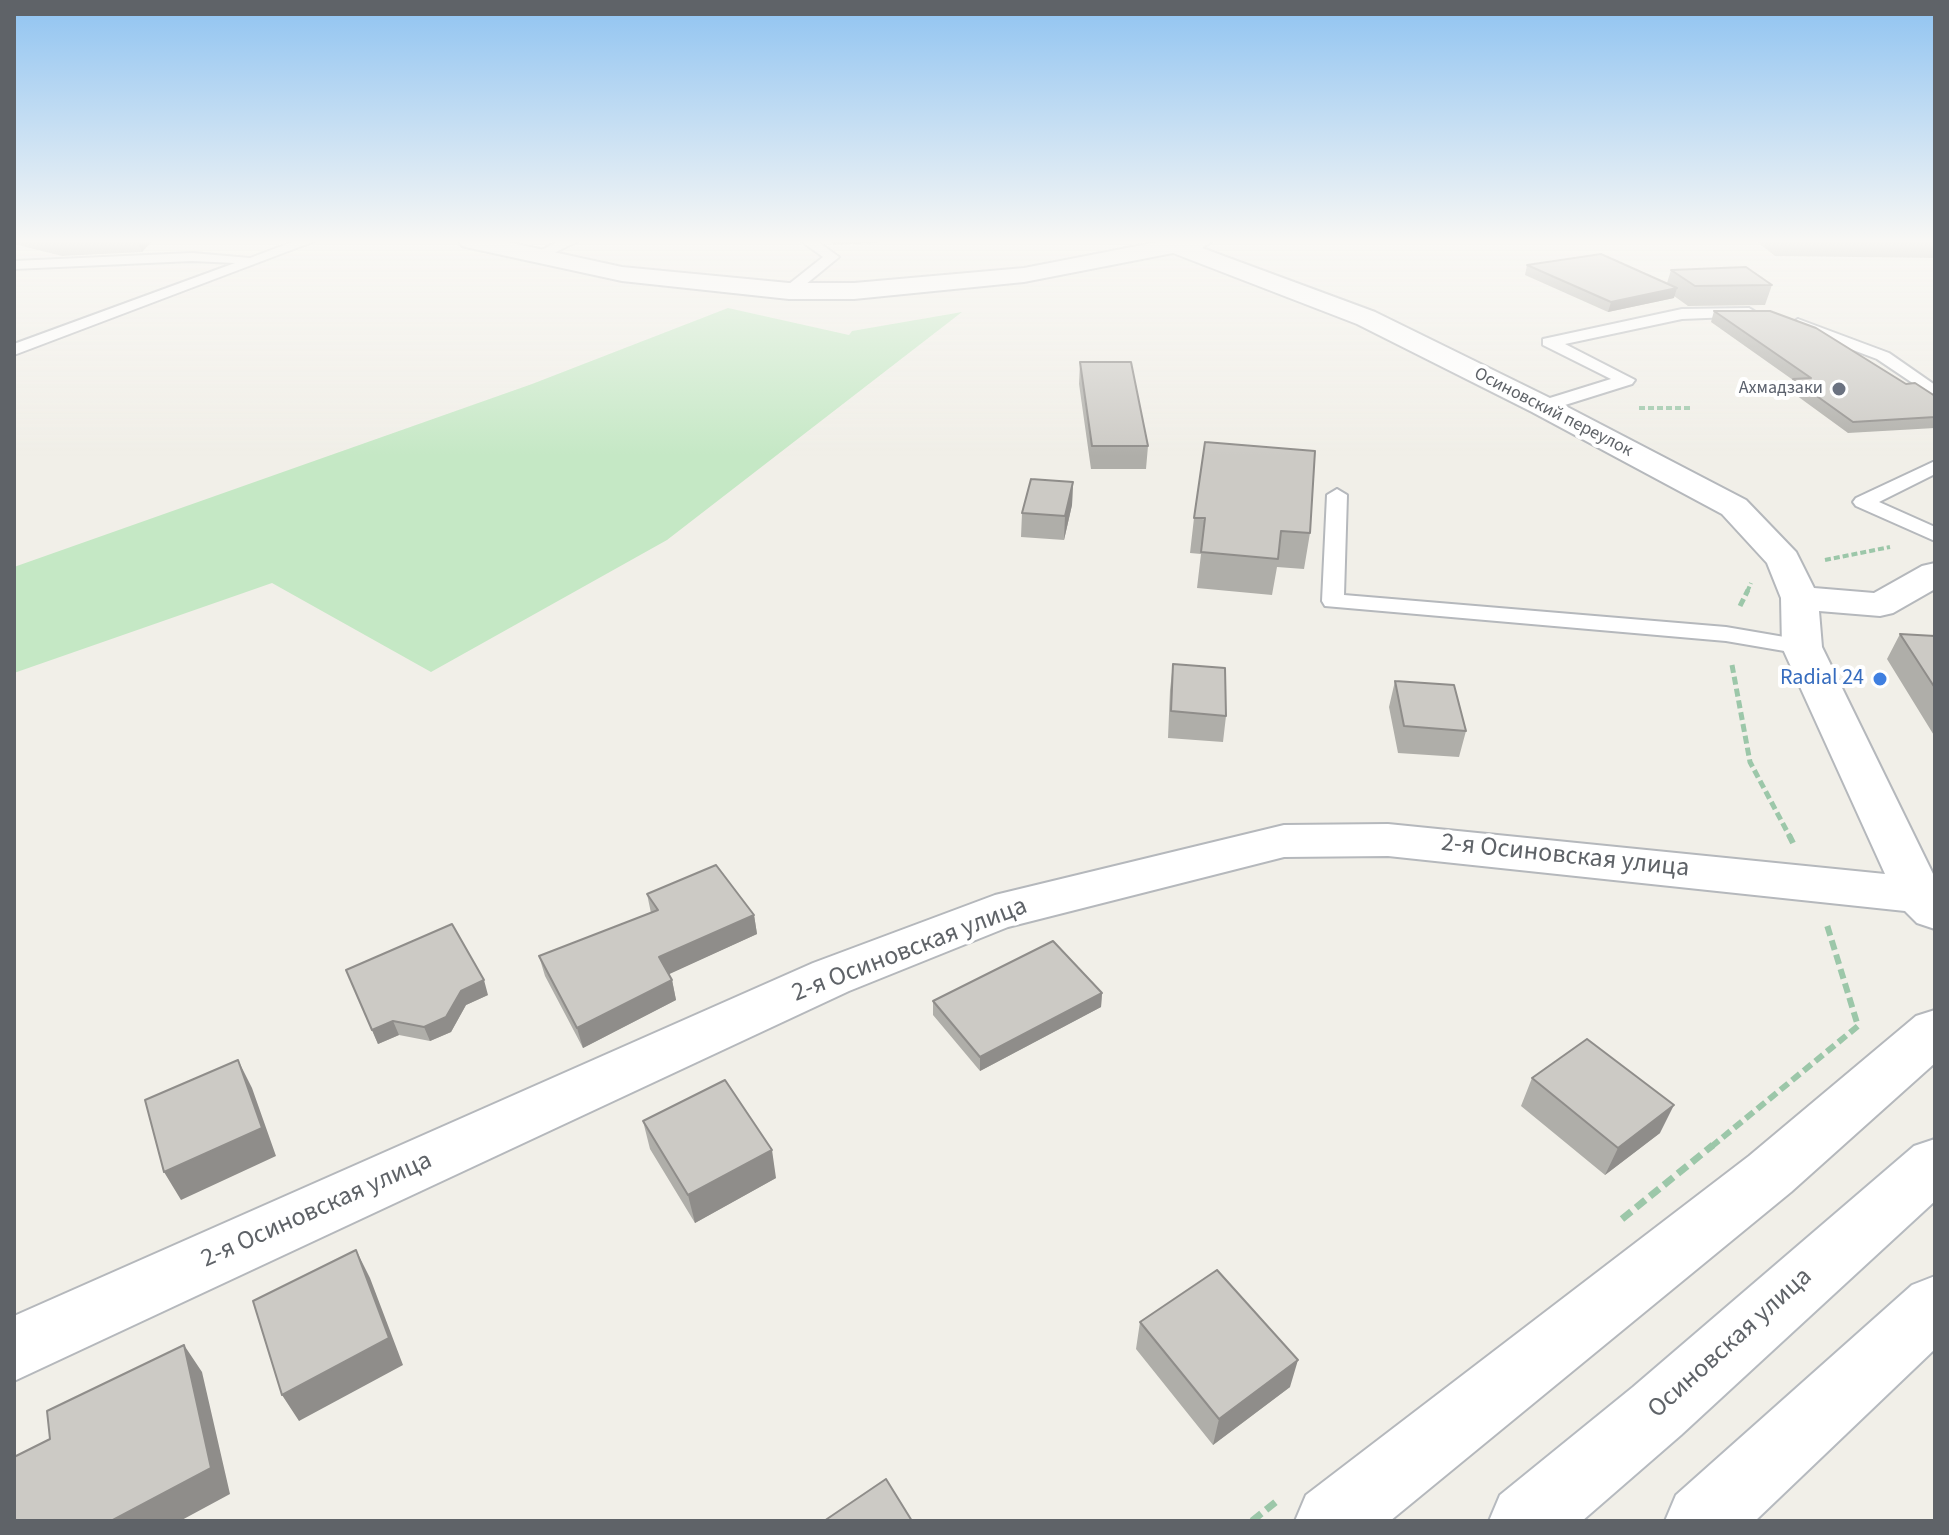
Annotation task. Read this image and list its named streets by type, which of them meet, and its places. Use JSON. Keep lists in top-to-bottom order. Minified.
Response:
{"streets":{"street":["Осиновский переулок","2-я Осиновская улица","Осиновская улица"]},"crossings":[["Осиновский переулок","2-я Осиновская улица"]],"places":["Ахмадзаки","Radial 24"]}
